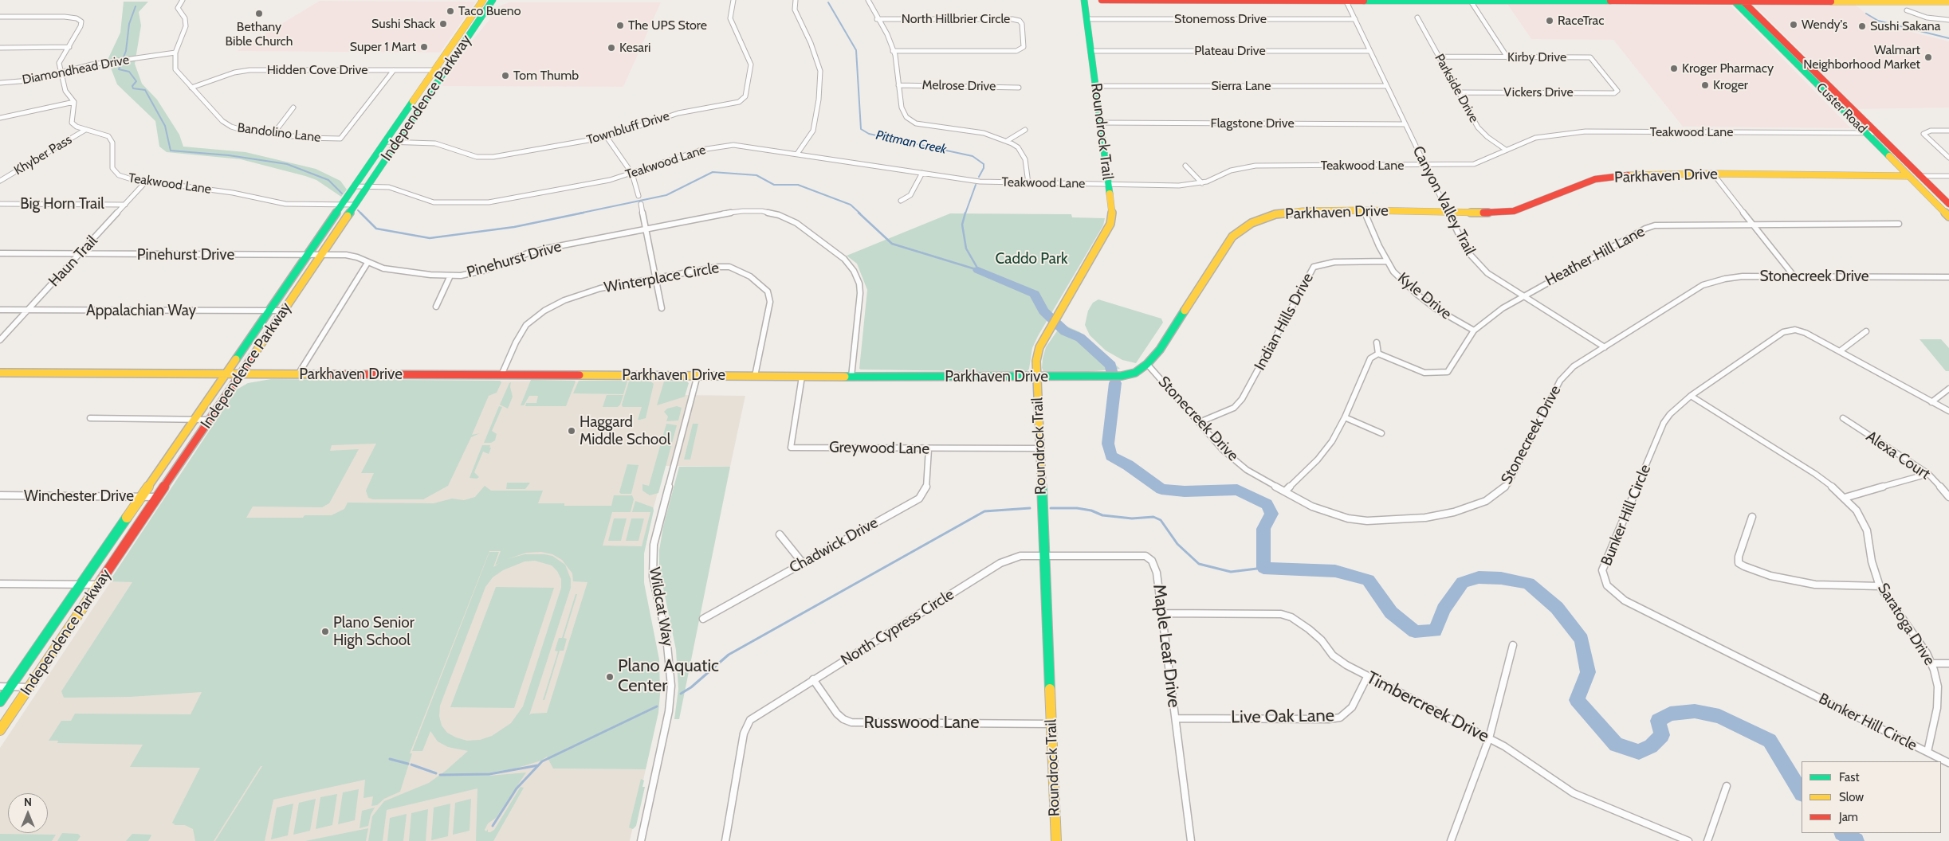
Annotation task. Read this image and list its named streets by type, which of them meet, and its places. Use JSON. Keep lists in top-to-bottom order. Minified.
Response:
{"streets":{"main road":["Independence Parkway","Custer Road","Roundrock Trail","Parkhaven Drive"],"street":["North Hillbrier Circle","Stonemoss Drive","Plateau Drive","Kirby Drive","Diamondhead Drive","Hidden Cove Drive","Melrose Drive","Sierra Lane","Parkside Drive","Vickers Drive","Flagstone Drive","Townbluff Drive","Teakwood Lane","Bandolino Lane","Khyber Pass","Canyon Valley Trail","Big Horn Trail","Pinehurst Drive","Heather Hill Lane","Haun Trail","Stonecreek Drive","Winterplace Circle","Kyle Drive","Appalachian Way","Indian Hills Drive","Greywood Lane","Alexa Court","Winchester Drive","Bunker Hill Circle","Chadwick Drive","Wildcat Way","Saratoga Drive","North Cypress Circle","Maple Leaf Drive","Timbercreek Drive","Live Oak Lane","Russwood Lane"]},"crossings":[["Stonemoss Drive","Roundrock Trail"],["Stonemoss Drive","Canyon Valley Trail"],["Plateau Drive","Roundrock Trail"],["Plateau Drive","Canyon Valley Trail"],["Kirby Drive","Parkside Drive"],["Kirby Drive","Vickers Drive"],["Diamondhead Drive","Bandolino Lane"],["Hidden Cove Drive","Independence Parkway"],["Hidden Cove Drive","Bandolino Lane"],["Sierra Lane","Roundrock Trail"],["Sierra Lane","Canyon Valley Trail"],["Parkside Drive","Vickers Drive"],["Parkside Drive","Teakwood Lane"],["Independence Parkway","Townbluff Drive"],["Independence Parkway","Teakwood Lane"],["Independence Parkway","Parkhaven Drive"],["Independence Parkway","Pinehurst Drive"],["Independence Parkway","Appalachian Way"],["Independence Parkway","Winchester Drive"],["Custer Road","Teakwood Lane"],["Custer Road","Parkhaven Drive"],["Flagstone Drive","Roundrock Trail"],["Flagstone Drive","Canyon Valley Trail"],["Roundrock Trail","Teakwood Lane"],["Roundrock Trail","Parkhaven Drive"],["Roundrock Trail","Greywood Lane"],["Roundrock Trail","North Cypress Circle"],["Roundrock Trail","Maple Leaf Drive"],["Roundrock Trail","Russwood Lane"],["Teakwood Lane","Khyber Pass"],["Teakwood Lane","Canyon Valley Trail"],["Teakwood Lane","Haun Trail"],["Parkhaven Drive","Canyon Valley Trail"],["Parkhaven Drive","Pinehurst Drive"],["Parkhaven Drive","Stonecreek Drive"],["Parkhaven Drive","Winterplace Circle"],["Parkhaven Drive","Kyle Drive"],["Parkhaven Drive","Greywood Lane"],["Parkhaven Drive","Wildcat Way"],["Canyon Valley Trail","Heather Hill Lane"],["Canyon Valley Trail","Stonecreek Drive"],["Big Horn Trail","Haun Trail"],["Pinehurst Drive","Haun Trail"],["Heather Hill Lane","Kyle Drive"],["Haun Trail","Appalachian Way"],["Stonecreek Drive","Indian Hills Drive"],["Kyle Drive","Indian Hills Drive"],["Greywood Lane","Chadwick Drive"],["Bunker Hill Circle","Saratoga Drive"],["North Cypress Circle","Maple Leaf Drive"],["North Cypress Circle","Russwood Lane"],["Maple Leaf Drive","Timbercreek Drive"],["Maple Leaf Drive","Live Oak Lane"],["Timbercreek Drive","Live Oak Lane"]],"water":["Pittman Creek"],"parks":["Caddo Park"],"places":["Taco Bueno","Bethany Bible Church","RaceTrac","Sushi Shack","Wendy's","The UPS Store","Sushi Sakana","Super 1 Mart","Kesari","Walmart Neighborhood Market","Kroger Pharmacy","Tom Thumb","Kroger","Haggard Middle School","Plano Senior High School","Plano Aquatic Center"],"legend":["Fast","Slow","Jam"],"north":"top"}
